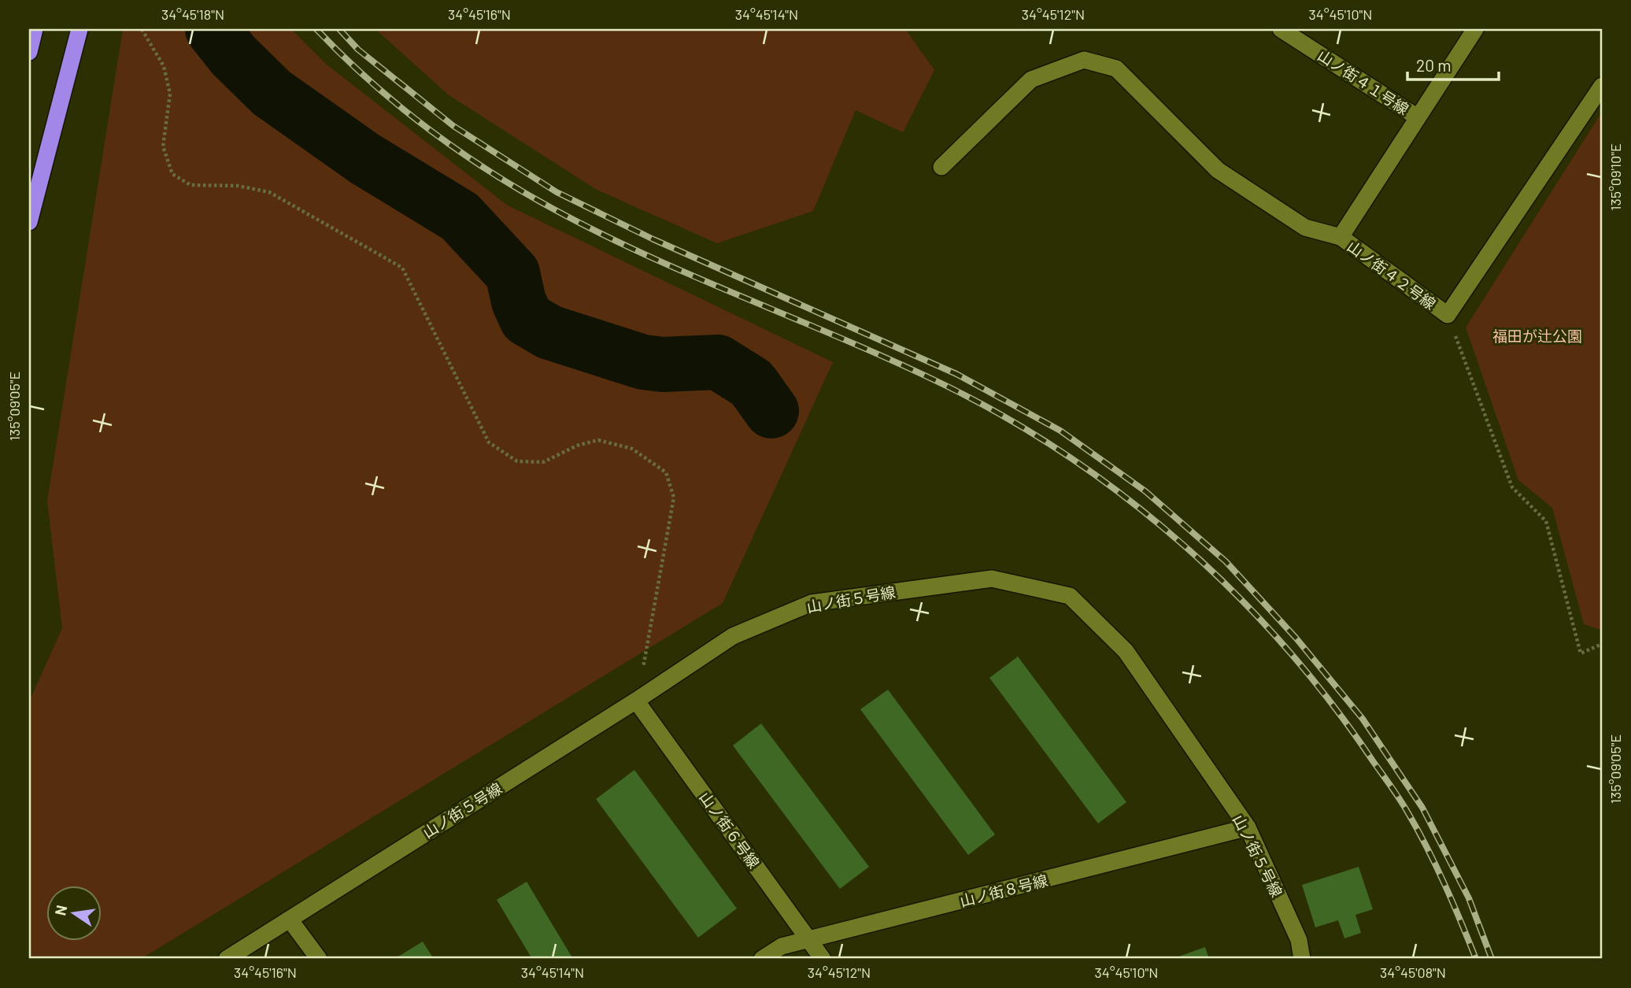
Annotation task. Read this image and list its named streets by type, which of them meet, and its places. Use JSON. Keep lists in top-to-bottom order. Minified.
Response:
{"streets":{"street":["山ノ街４１号線","山ノ街４２号線","山ノ街５号線","山ノ街６号線","山ノ街８号線"]},"crossings":[["山ノ街４１号線","山ノ街４２号線"],["山ノ街５号線","山ノ街６号線"],["山ノ街５号線","山ノ街８号線"],["山ノ街６号線","山ノ街８号線"]],"parks":["福田が辻公園"],"scale_bar":"20 m","north":"left","coordinates":["34°45'18\"N","34°45'16\"N","34°45'14\"N","34°45'12\"N","34°45'10\"N","135°09'10\"E","135°09'05\"E","34°45'08\"N"]}
